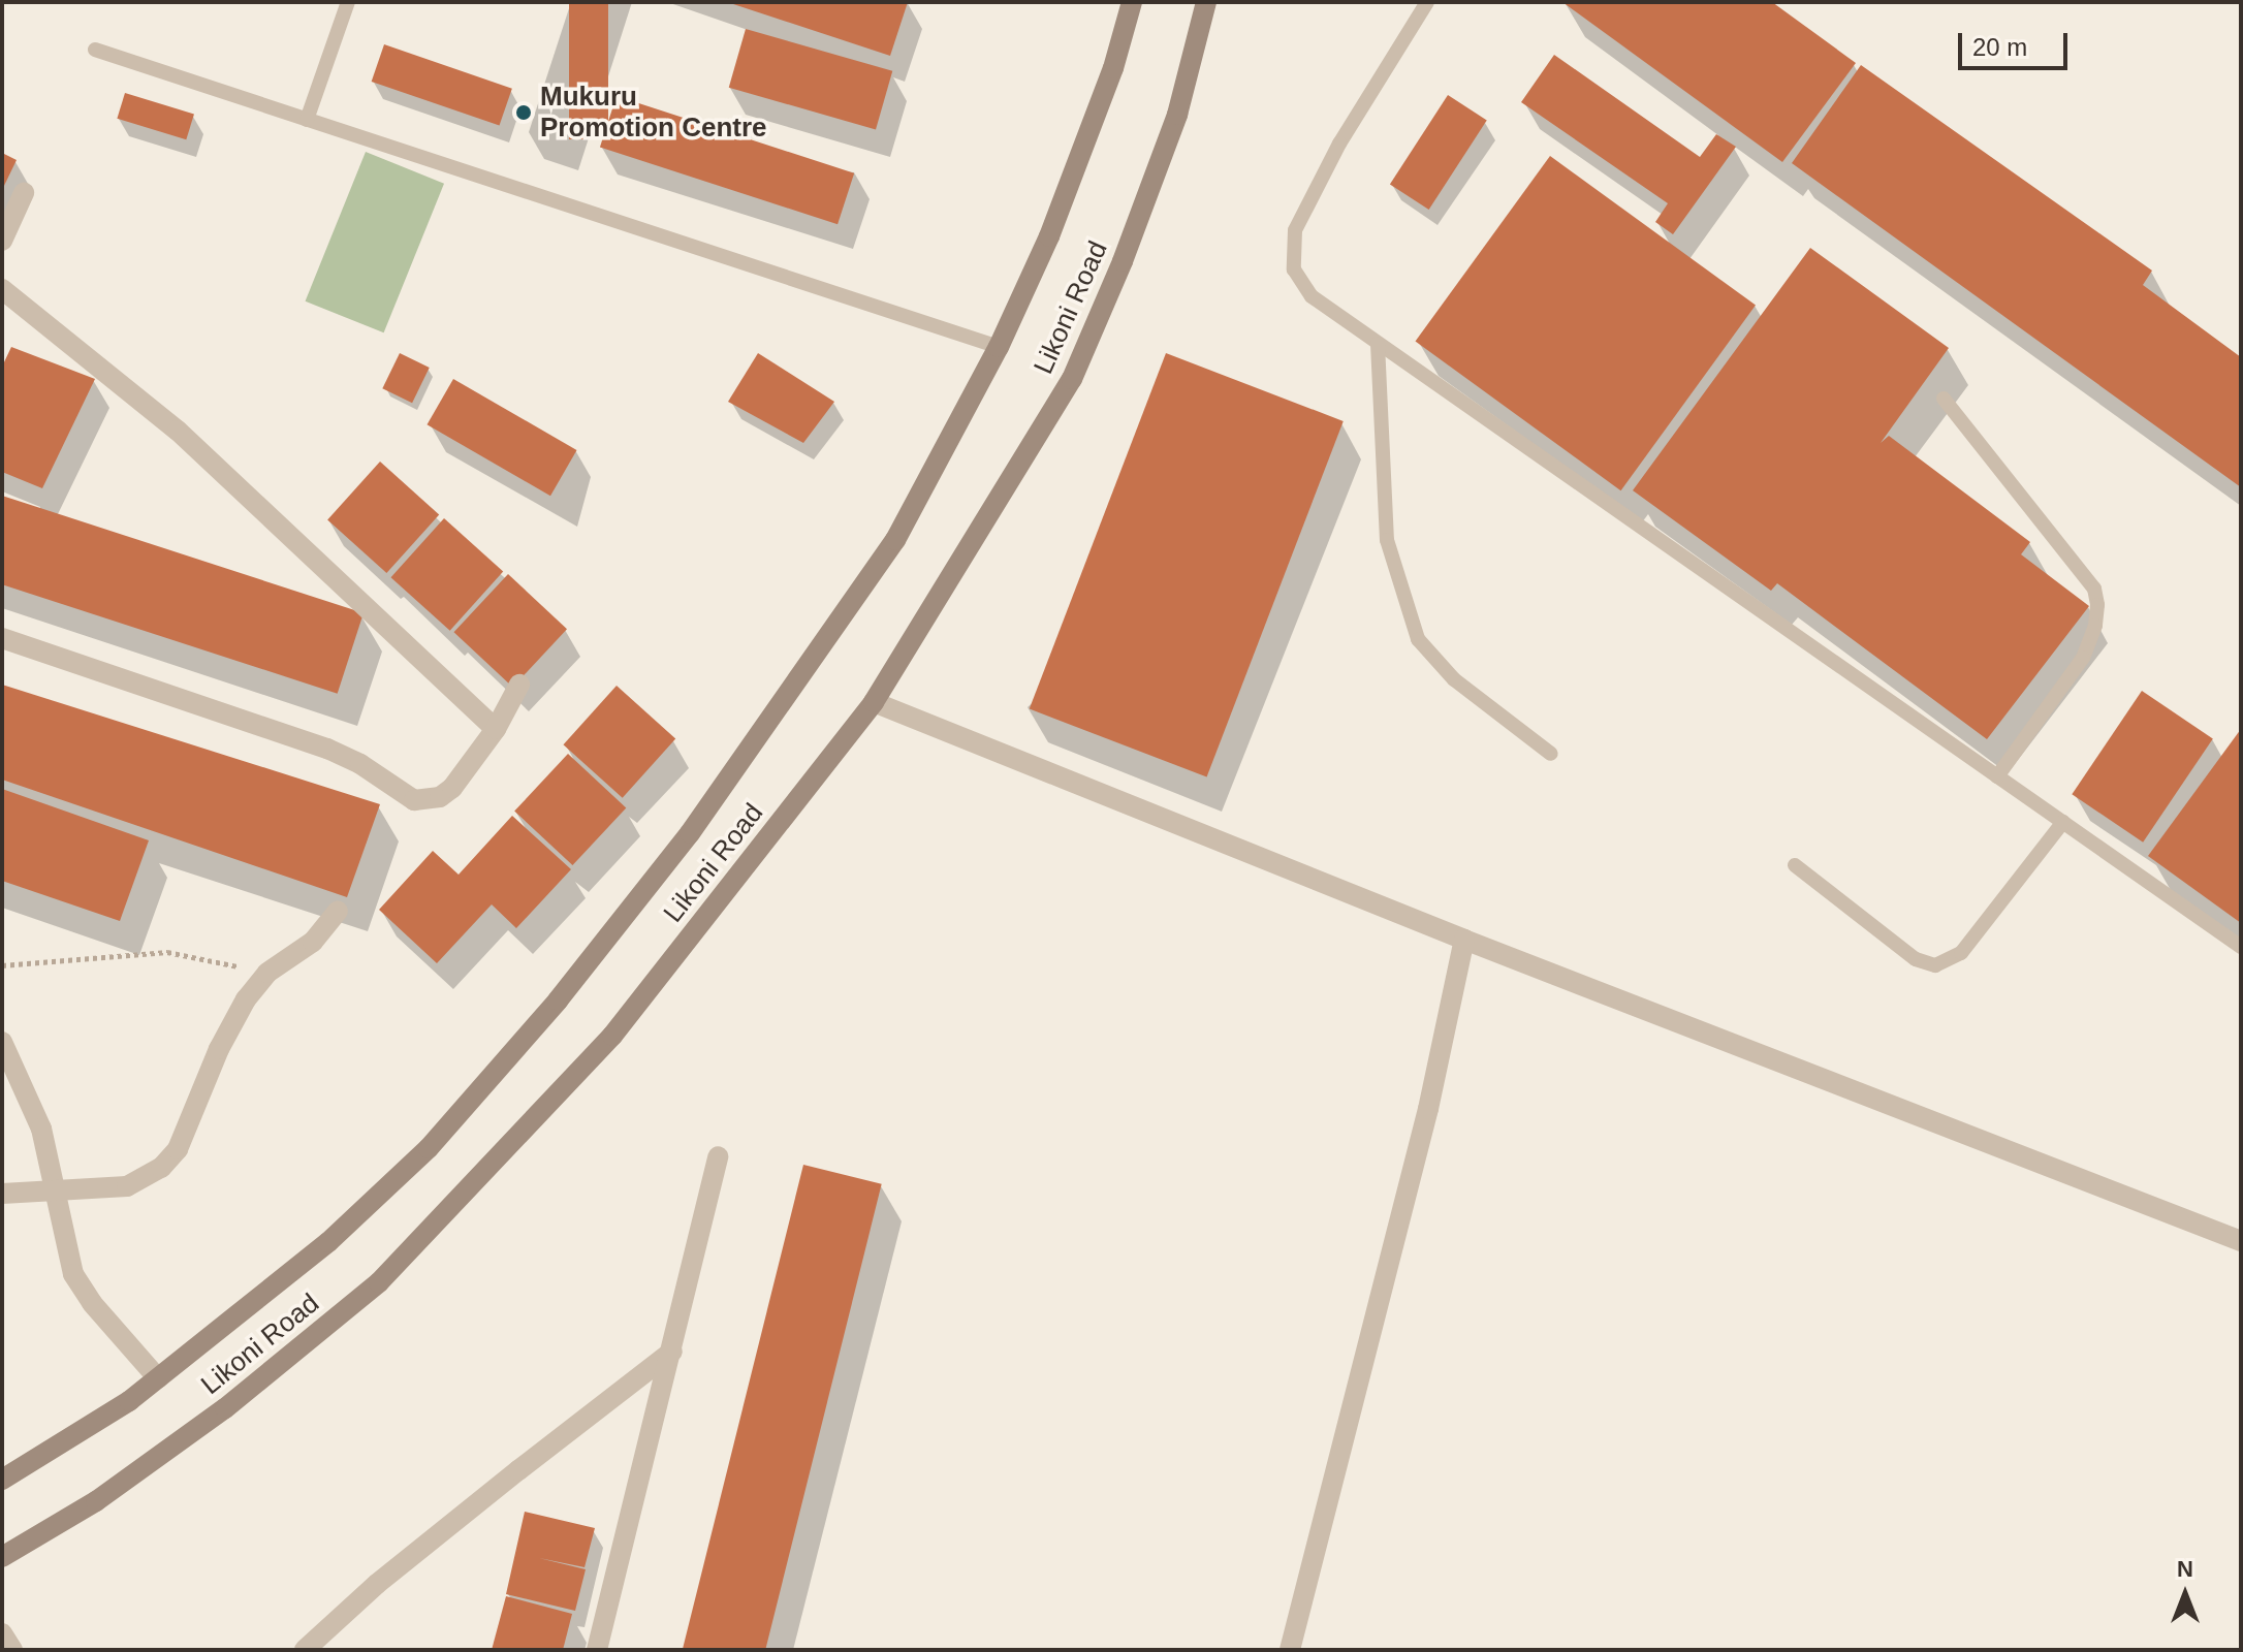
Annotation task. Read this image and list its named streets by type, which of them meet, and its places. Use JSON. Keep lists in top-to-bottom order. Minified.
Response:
{"streets":{"main road":["Likoni Road"]},"places":["Mukuru Promotion Centre"],"scale_bar":"20 m","north":"top"}
